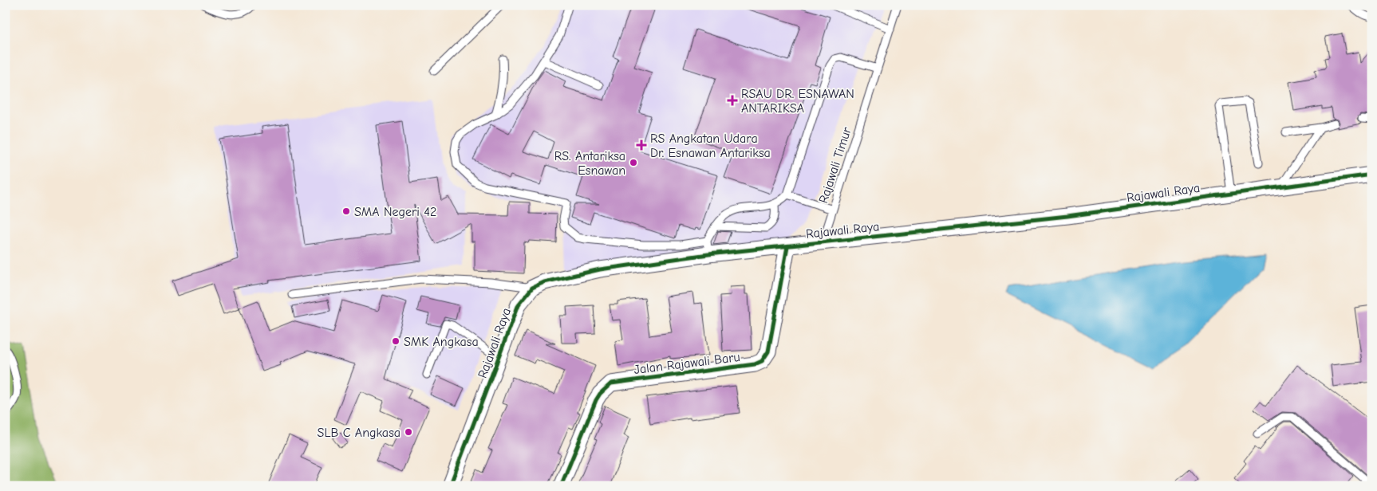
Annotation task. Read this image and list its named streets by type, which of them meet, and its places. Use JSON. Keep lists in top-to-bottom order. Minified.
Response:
{"streets":{"street":["Rajawali Raya","Jalan Rajawali Baru"],"lane":["Rajawali Timur"]},"crossings":[["Rajawali Timur","Rajawali Raya"],["Rajawali Raya","Jalan Rajawali Baru"]],"places":{"health":["RSAU DR. ESNAWAN ANTARIKSA","RS Angkatan Udara Dr. Esnawan Antariksa"],"other":["RS. Antariksa Esnawan","SMA Negeri 42","SMK Angkasa","SLB C Angkasa"]}}
